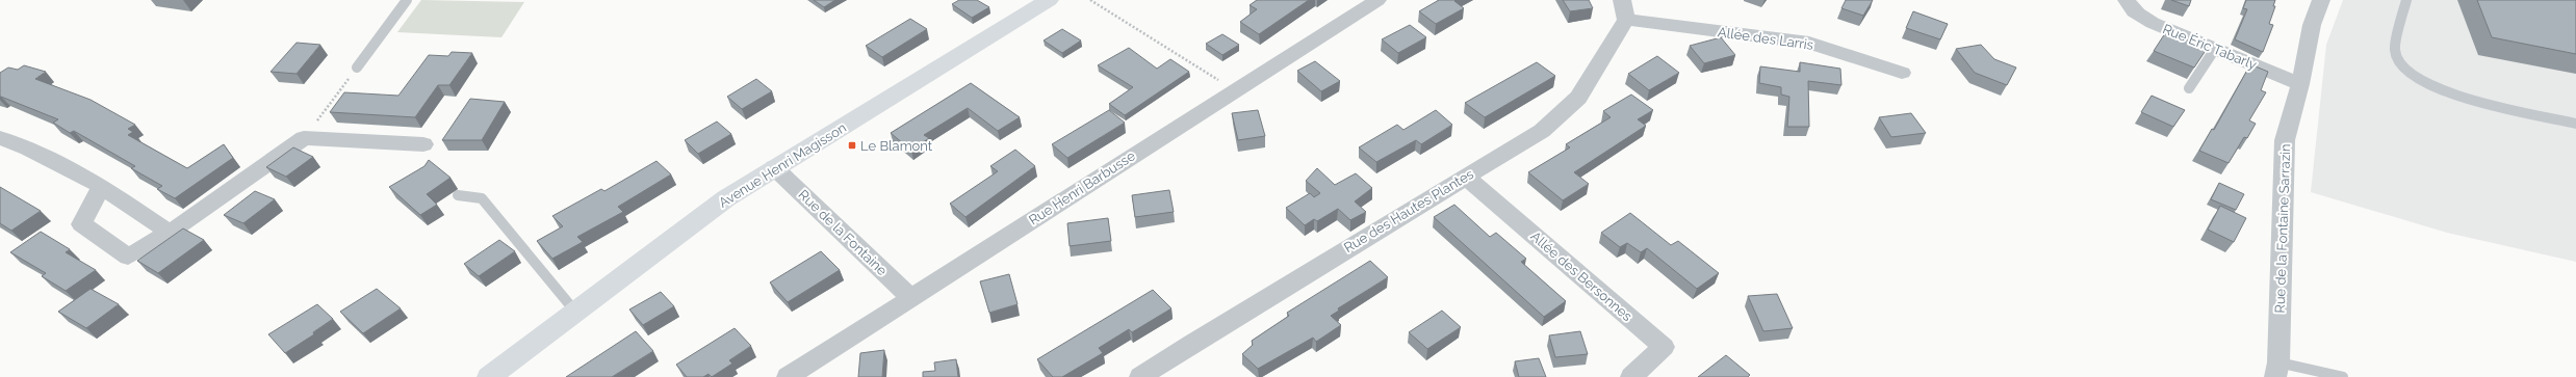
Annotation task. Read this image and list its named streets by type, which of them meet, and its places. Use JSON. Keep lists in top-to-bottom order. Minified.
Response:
{"streets":{"main road":["Avenue Henri Magisson"],"street":["Allée des Larris","Rue Éric Tabarly","Rue Henri Barbusse","Rue des Hautes Plantes","Rue de la Fontaine Sarrazin","Rue de la Fontaine","Allée des Bersonnes"]},"crossings":[["Allée des Larris","Rue des Hautes Plantes"],["Rue Éric Tabarly","Rue de la Fontaine Sarrazin"],["Avenue Henri Magisson","Rue de la Fontaine"],["Rue Henri Barbusse","Rue de la Fontaine"],["Rue des Hautes Plantes","Allée des Bersonnes"]],"places":{"transit":["Le Blamont"]}}
